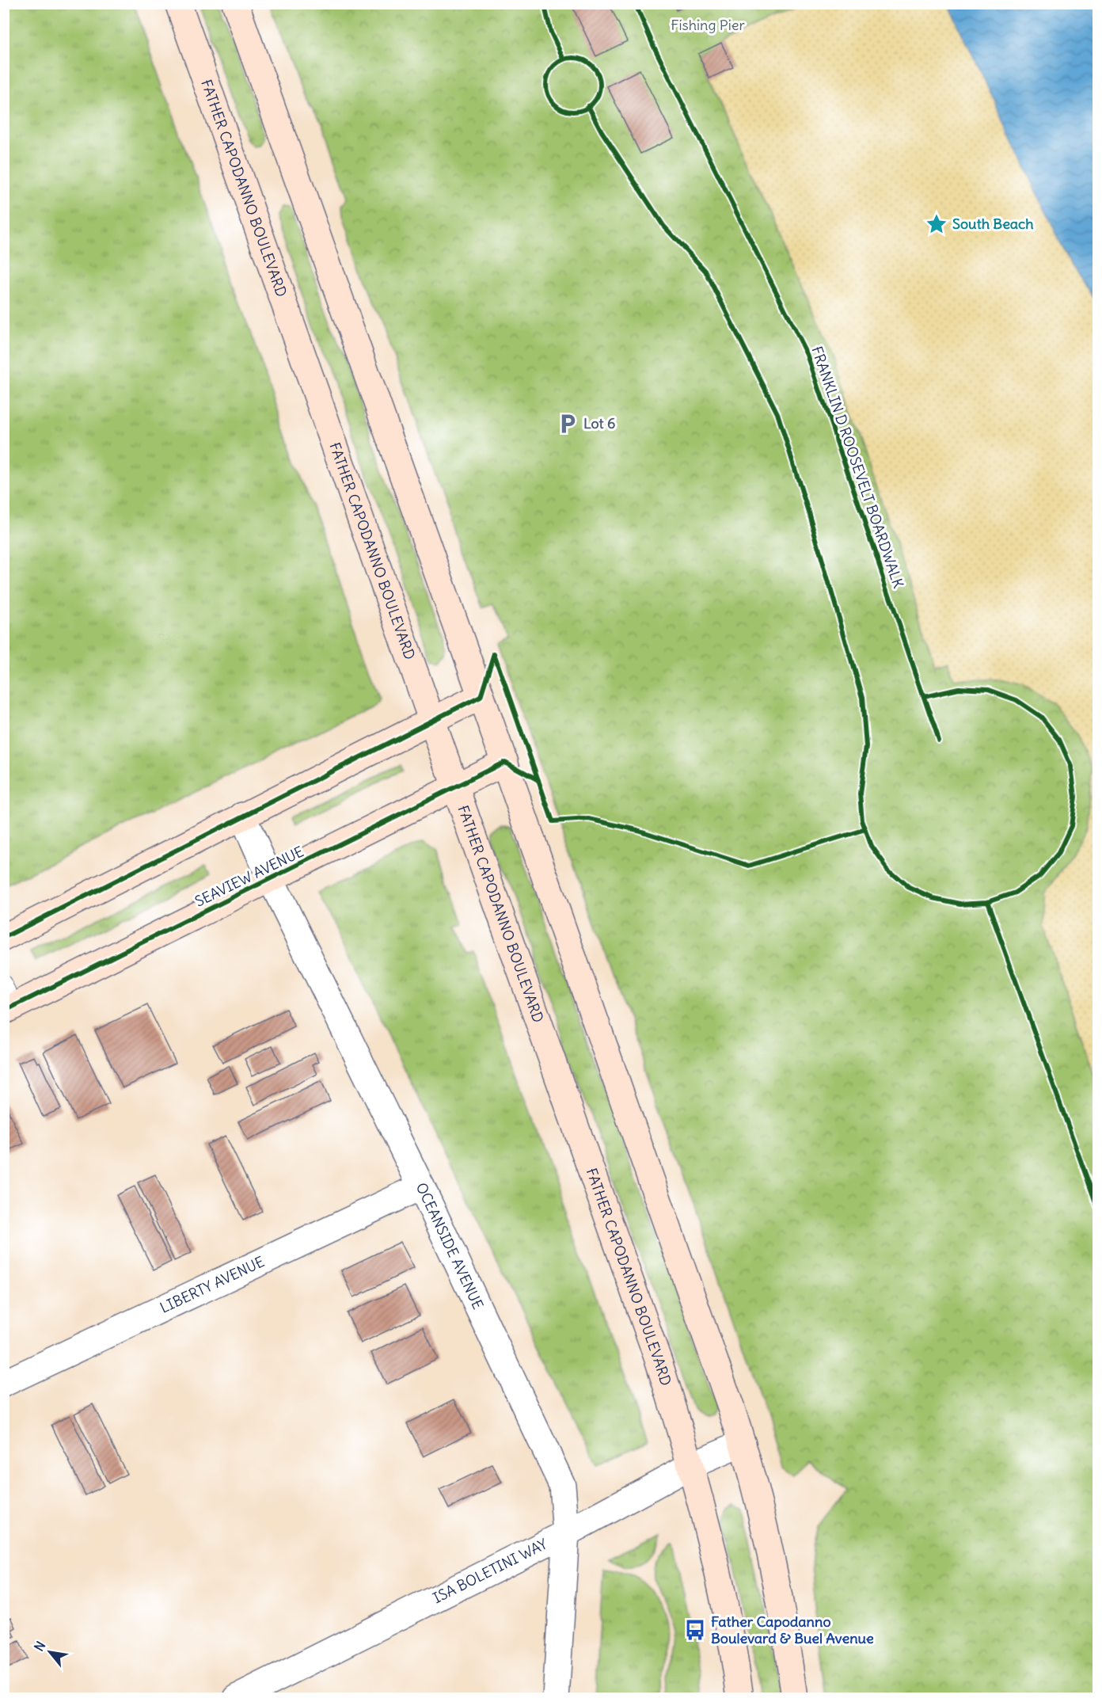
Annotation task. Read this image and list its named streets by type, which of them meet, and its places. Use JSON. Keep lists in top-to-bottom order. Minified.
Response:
{"streets":{"main road":["FATHER CAPODANNO BOULEVARD","SEAVIEW AVENUE"],"street":["OCEANSIDE AVENUE","LIBERTY AVENUE","ISA BOLETINI WAY"],"cycle path":["FRANKLIN D ROOSEVELT BOARDWALK"]},"crossings":[["FATHER CAPODANNO BOULEVARD","SEAVIEW AVENUE"],["FATHER CAPODANNO BOULEVARD","ISA BOLETINI WAY"],["SEAVIEW AVENUE","OCEANSIDE AVENUE"],["OCEANSIDE AVENUE","LIBERTY AVENUE"],["OCEANSIDE AVENUE","ISA BOLETINI WAY"]],"parks":["Fishing Pier"],"places":{"place":["South Beach"],"parking":["Lot 6"],"bus stop":["Father Capodanno Boulevard & Buel Avenue"]},"north":"top left"}
